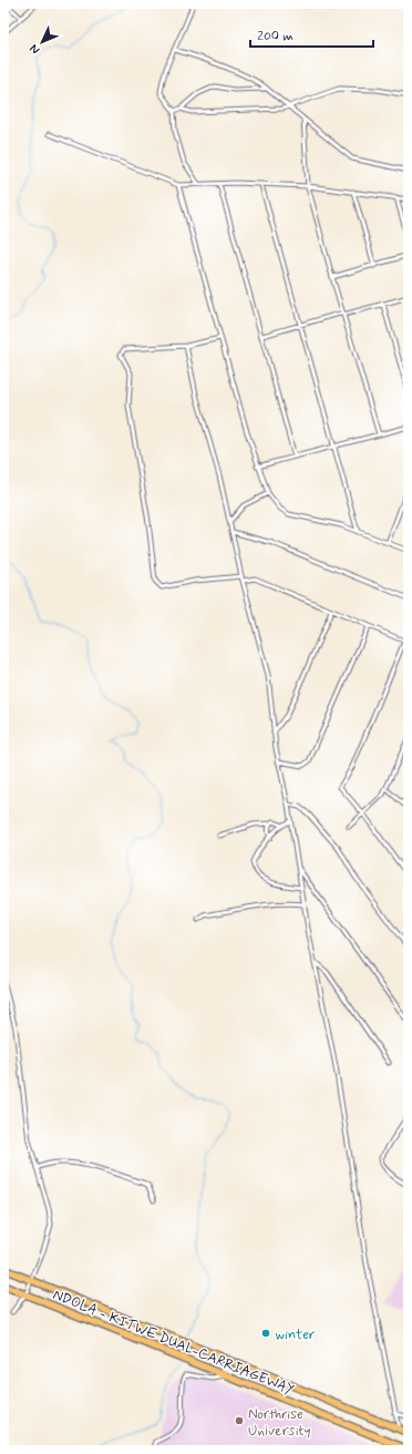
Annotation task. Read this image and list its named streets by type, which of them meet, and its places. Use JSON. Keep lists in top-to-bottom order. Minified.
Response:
{"streets":{"highway":["NDOLA - KITWE DUAL-CARRIAGEWAY"]},"places":["winter","Northrise University"],"scale_bar":"200 m","north":"bottom left"}
